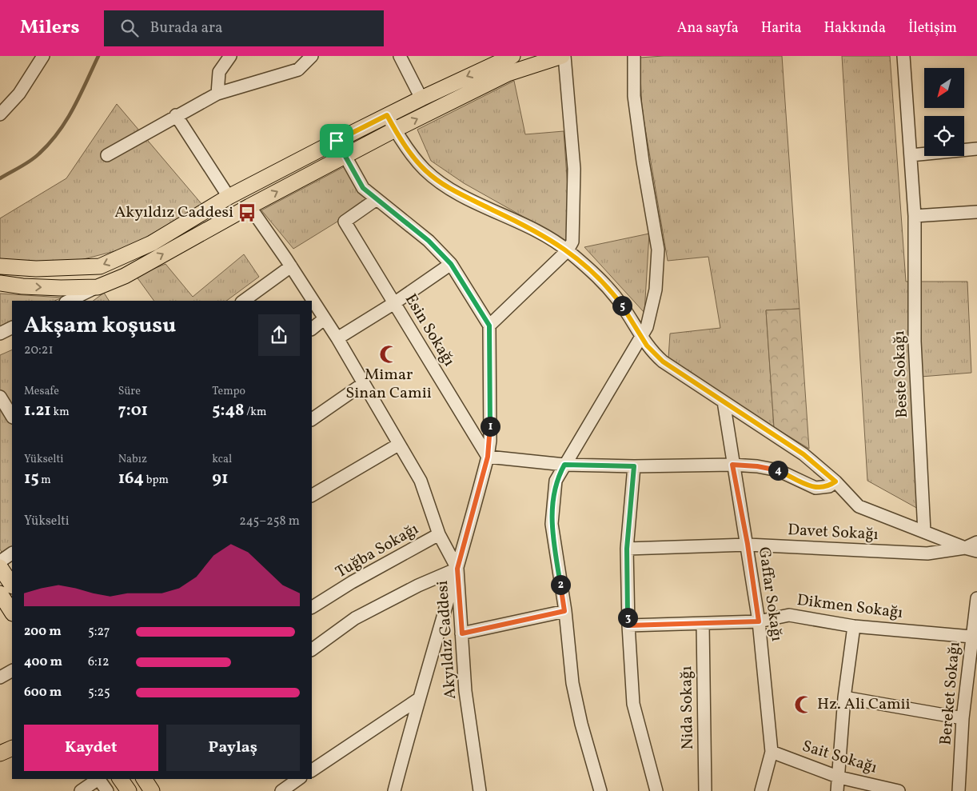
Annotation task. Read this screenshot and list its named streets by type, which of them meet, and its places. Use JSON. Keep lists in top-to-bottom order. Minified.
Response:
{"streets":{"street":["Esin Sokağı","Beste Sokağı","Davet Sokağı","Tuğba Sokağı","Gaffar Sokağı","Dikmen Sokağı","Akyıldız Caddesi","Bereket Sokağı","Nida Sokağı","Sait Sokağı"]},"crossings":[["Davet Sokağı","Gaffar Sokağı"],["Tuğba Sokağı","Akyıldız Caddesi"],["Gaffar Sokağı","Dikmen Sokağı"],["Gaffar Sokağı","Sait Sokağı"],["Dikmen Sokağı","Bereket Sokağı"],["Dikmen Sokağı","Nida Sokağı"]],"places":{"bus stop":["Akyıldız Caddesi"],"mosque":["Mimar Sinan Camii","Hz. Ali Camii"]},"north":"bottom left","page":{"header":"Milers","search":"Burada ara","nav":["Ana sayfa","Harita","Hakkında","İletişim"],"pins":["5","1","4","2","3"],"heading":["Akşam koşusu","20:21"],"stats":[["Mesafe","1.21 km"],["Süre","7:01"],["Tempo","5:48 /km"],["Yükselti","15 m"],["Nabız","164 bpm"],["kcal","91"]],"chart":["Yükselti","245–258 m"],"list":[{"name":"200 m","note":"5:27"},{"name":"400 m","note":"6:12"},{"name":"600 m","note":"5:25"}],"buttons":["Kaydet","Paylaş"]}}
